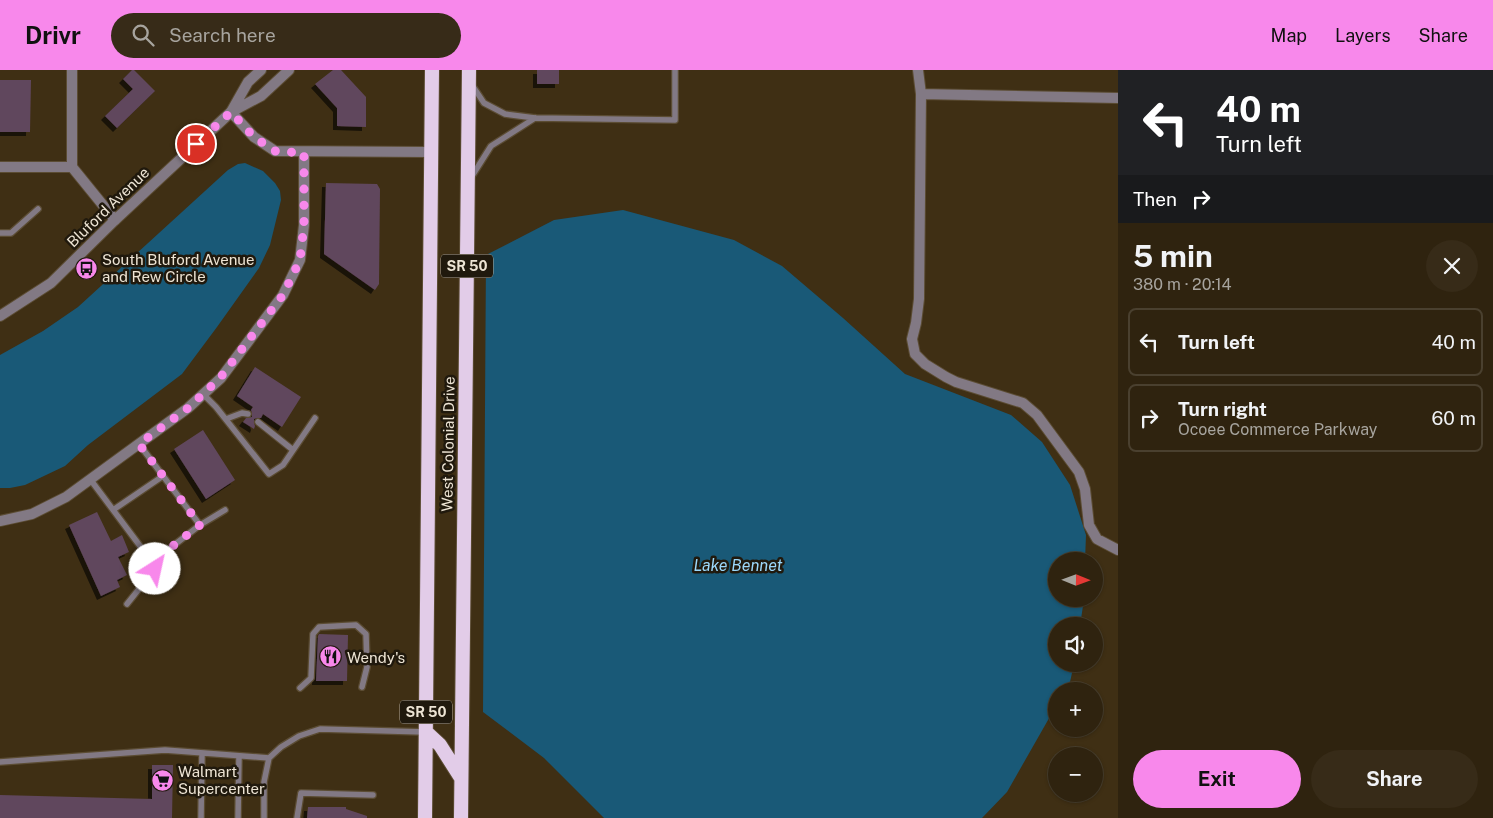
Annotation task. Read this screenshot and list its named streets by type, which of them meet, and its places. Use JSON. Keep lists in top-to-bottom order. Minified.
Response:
{"streets":{"highway":["SR 50","West Colonial Drive"],"street":["Bluford Avenue"]},"water":["Lake Bennet"],"places":{"bus stop":["South Bluford Avenue and Rew Circle"],"restaurant":["Wendy's"],"supermarket":["Walmart Supercenter"]},"north":"right","page":{"header":"Drivr","search":"Search here","nav":["Map","Layers","Share"],"turn":["40 m","Turn left"],"then":"Then","heading":["5 min","380 m · 20:14"],"list":[{"name":"Turn left","value":"40 m"},{"name":"Turn right","note":"Ocoee Commerce Parkway","value":"60 m"}],"map_buttons":["+","−"],"buttons":["Exit","Share"]}}
